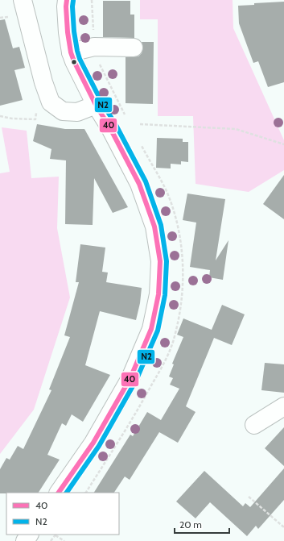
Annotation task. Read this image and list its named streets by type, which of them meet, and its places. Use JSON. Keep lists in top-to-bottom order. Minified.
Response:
{"lines":["transit line 40","transit line N2"],"legend":["40","N2"],"scale_bar":"20 m"}
